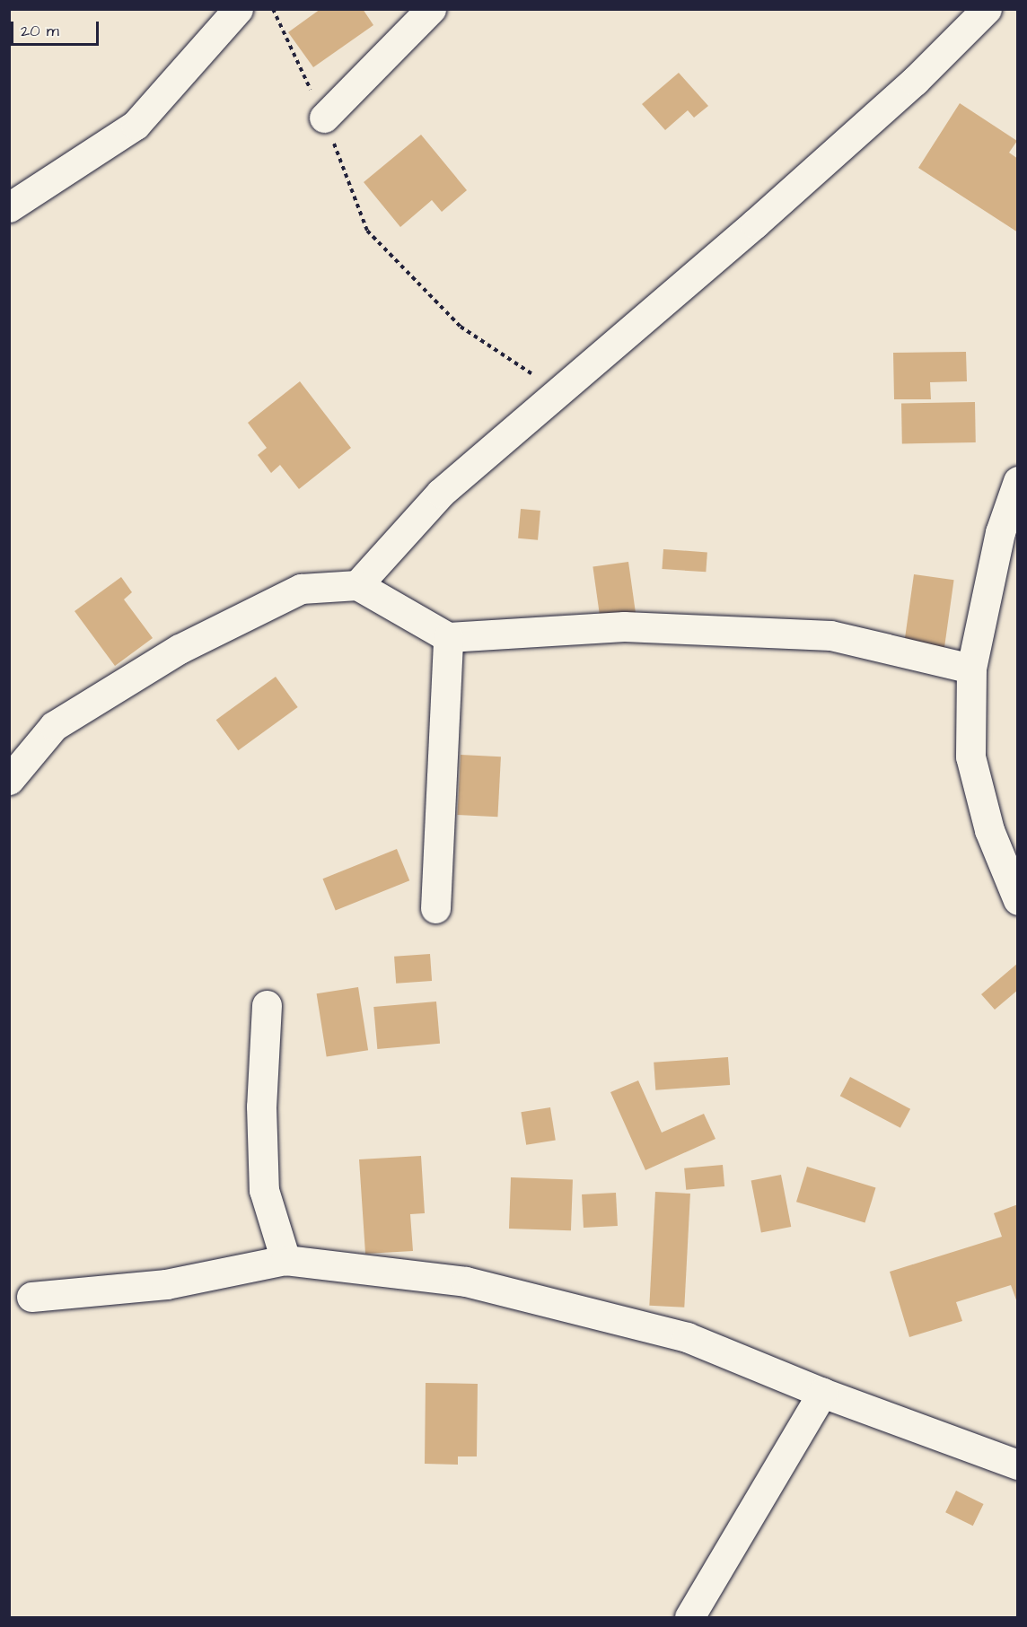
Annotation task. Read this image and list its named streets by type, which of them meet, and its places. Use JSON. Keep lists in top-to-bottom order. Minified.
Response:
{"scale_bar":"20 m"}
